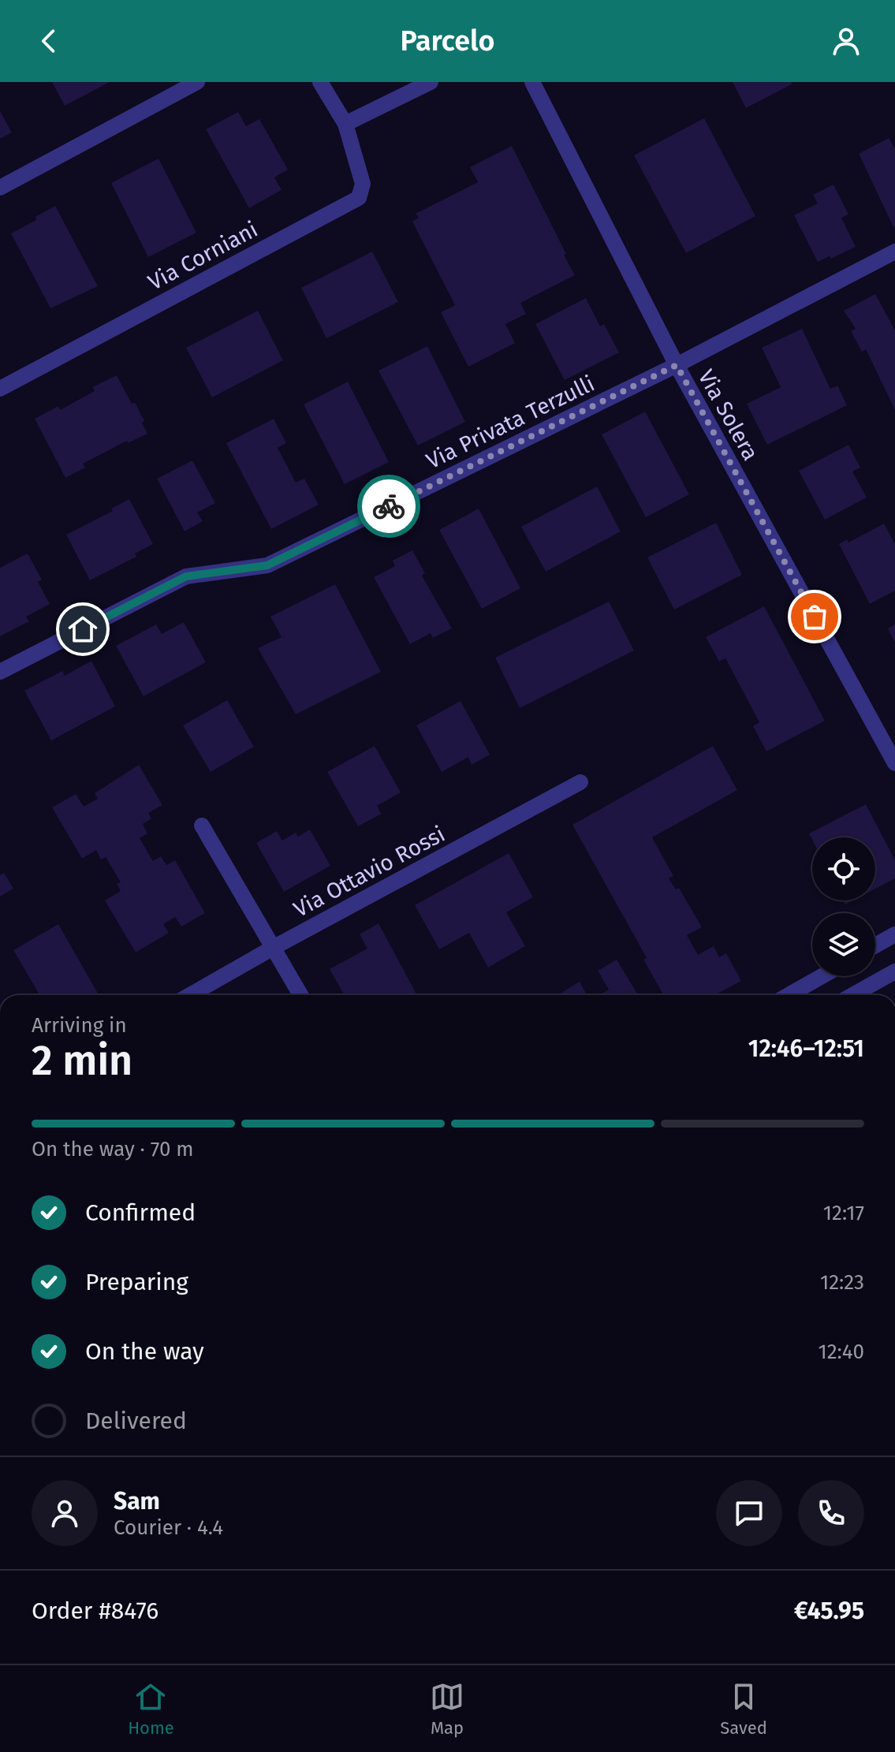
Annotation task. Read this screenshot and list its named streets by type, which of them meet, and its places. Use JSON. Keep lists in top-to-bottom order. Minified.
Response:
{"streets":{"street":["Via Corniani","Via Solera","Via Privata Terzulli","Via Ottavio Rossi"]},"crossings":[["Via Solera","Via Privata Terzulli"]],"page":{"header":"Parcelo","heading":["2 min","Arriving in","12:46–12:51"],"panel":["Sam","Courier · 4.4","Order #8476","€45.95"],"bar":"On the way · 70 m","list":[["Confirmed","12:17"],["Preparing","12:23"],["On the way","12:40"],"Delivered"],"tabs":["Home","Map","Saved"]}}
